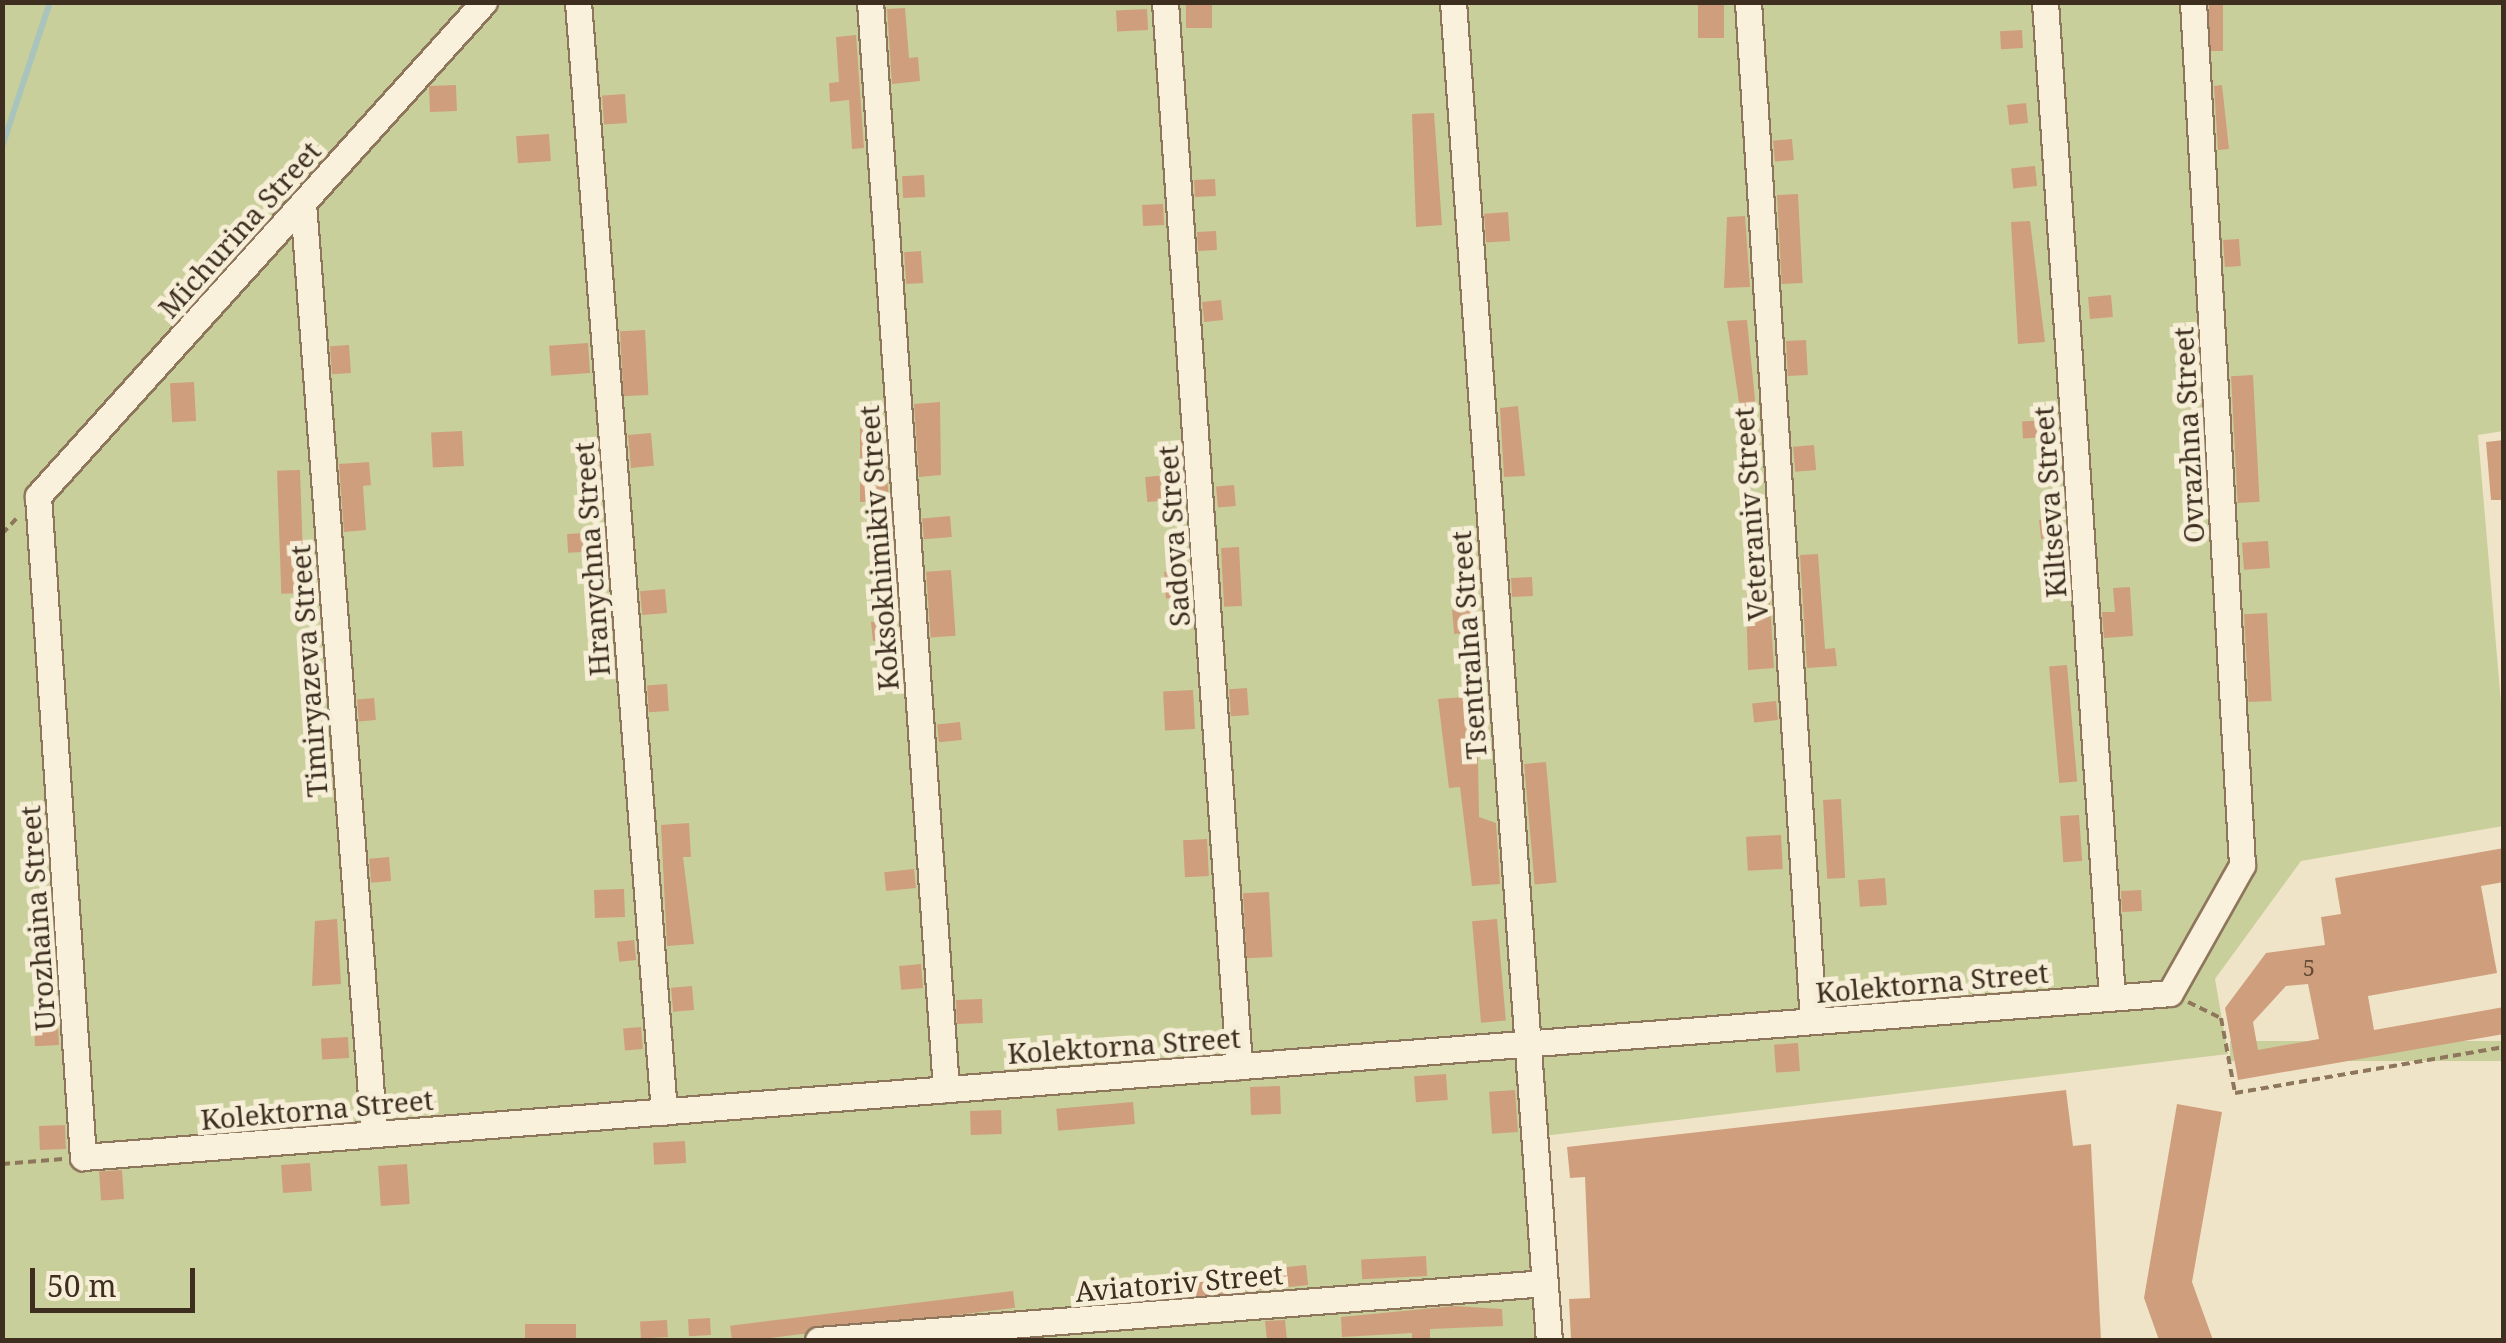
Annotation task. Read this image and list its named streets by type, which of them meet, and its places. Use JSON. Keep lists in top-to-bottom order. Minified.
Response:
{"streets":{"lane":["Michurina Street","Ovrazhna Street","Kiltseva Street","Veteraniv Street","Sadova Street","Koksokhimikiv Street","Hranychna Street","Tsentralna Street","Timiryazeva Street","Urozhaina Street","Kolektorna Street","Aviatoriv Street"]},"crossings":[["Michurina Street","Timiryazeva Street"],["Michurina Street","Urozhaina Street"],["Ovrazhna Street","Kolektorna Street"],["Kiltseva Street","Kolektorna Street"],["Veteraniv Street","Kolektorna Street"],["Sadova Street","Kolektorna Street"],["Koksokhimikiv Street","Kolektorna Street"],["Hranychna Street","Kolektorna Street"],["Tsentralna Street","Kolektorna Street"],["Tsentralna Street","Aviatoriv Street"],["Timiryazeva Street","Kolektorna Street"],["Urozhaina Street","Kolektorna Street"]],"house_numbers":["5"],"scale_bar":"50 m"}
